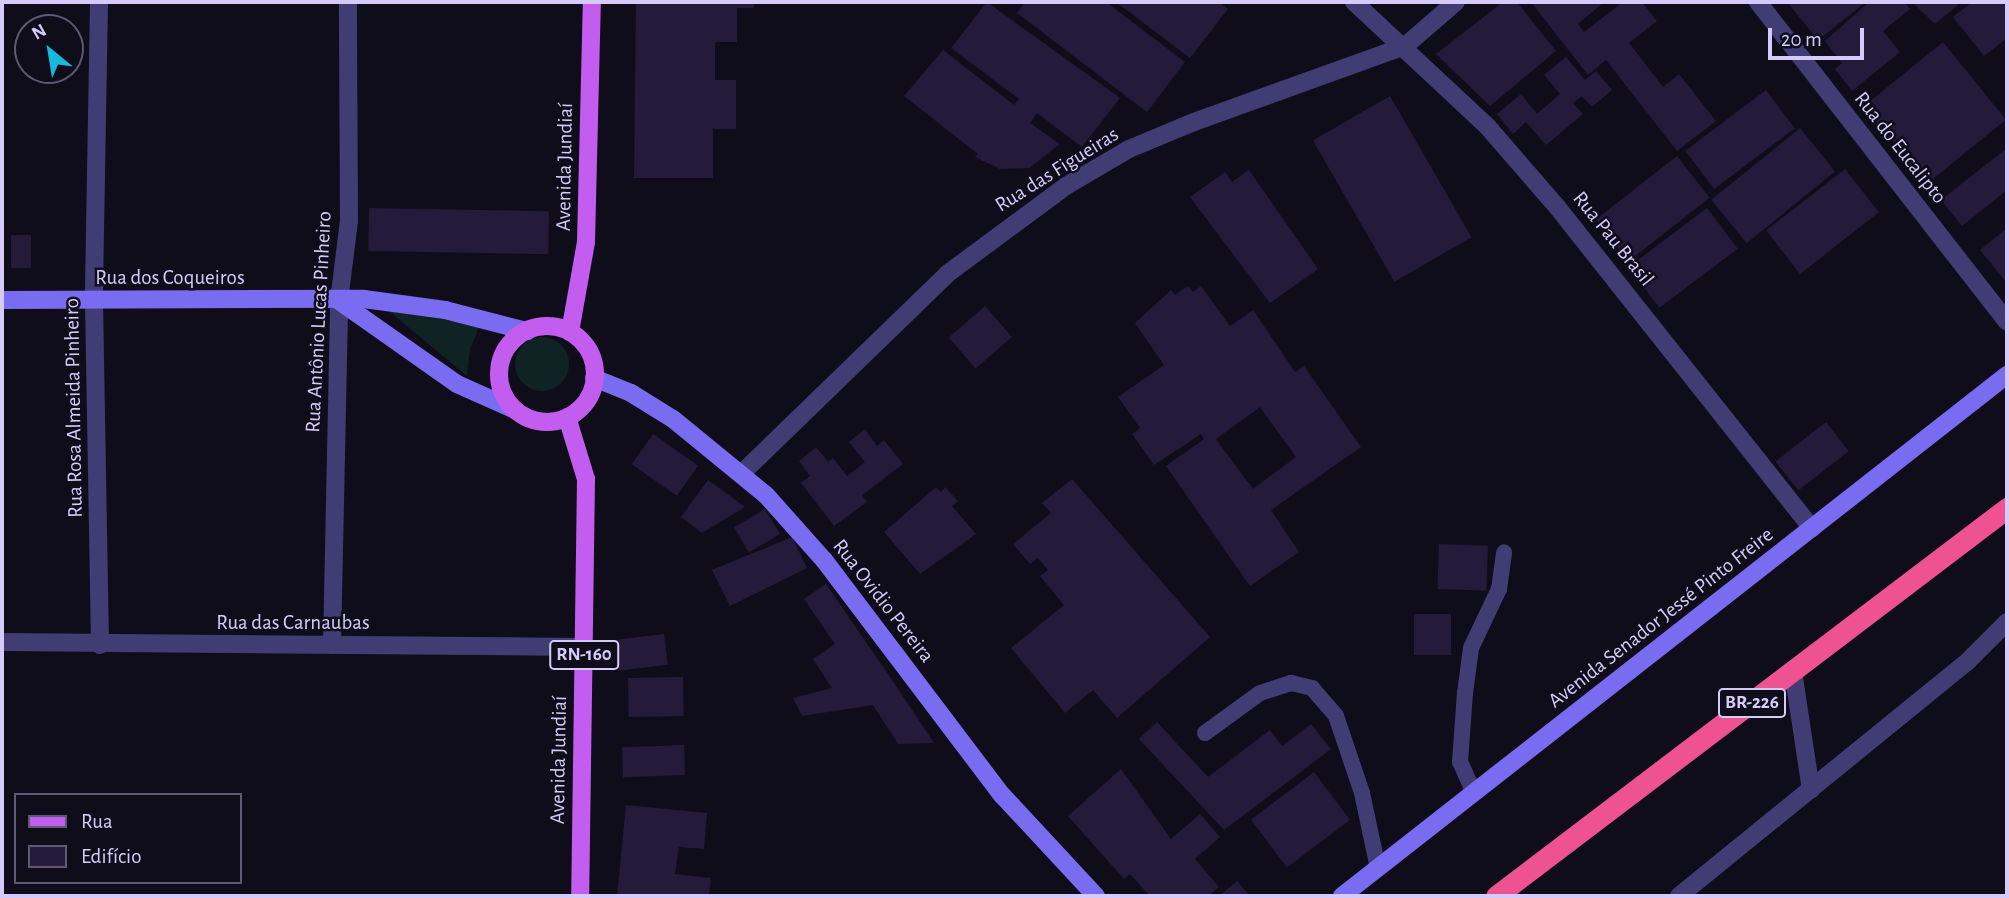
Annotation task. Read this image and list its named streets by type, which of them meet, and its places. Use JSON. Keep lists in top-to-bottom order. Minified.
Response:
{"streets":{"highway":["BR-226"],"main road":["Avenida Jundiaí","RN-160"],"street":["Rua do Eucalipto","Rua das Figueiras","Rua Pau Brasil","Rua dos Coqueiros","Rua Antônio Lucas Pinheiro","Rua Rosa Almeida Pinheiro","Rua Ovidio Pereira","Avenida Senador Jessé Pinto Freire","Rua das Carnaubas"]},"crossings":[["Avenida Jundiaí","Rua dos Coqueiros"],["Avenida Jundiaí","Rua Ovidio Pereira"],["Avenida Jundiaí","Rua das Carnaubas"],["Rua das Figueiras","Rua Pau Brasil"],["Rua das Figueiras","Rua Ovidio Pereira"],["Rua Pau Brasil","Avenida Senador Jessé Pinto Freire"],["Rua dos Coqueiros","Rua Antônio Lucas Pinheiro"],["Rua dos Coqueiros","Rua Rosa Almeida Pinheiro"],["Rua dos Coqueiros","Rua Ovidio Pereira"],["Rua Antônio Lucas Pinheiro","Rua das Carnaubas"],["Rua Rosa Almeida Pinheiro","Rua das Carnaubas"]],"legend":["Rua","Edifício"],"scale_bar":"20 m","north":"top left"}
